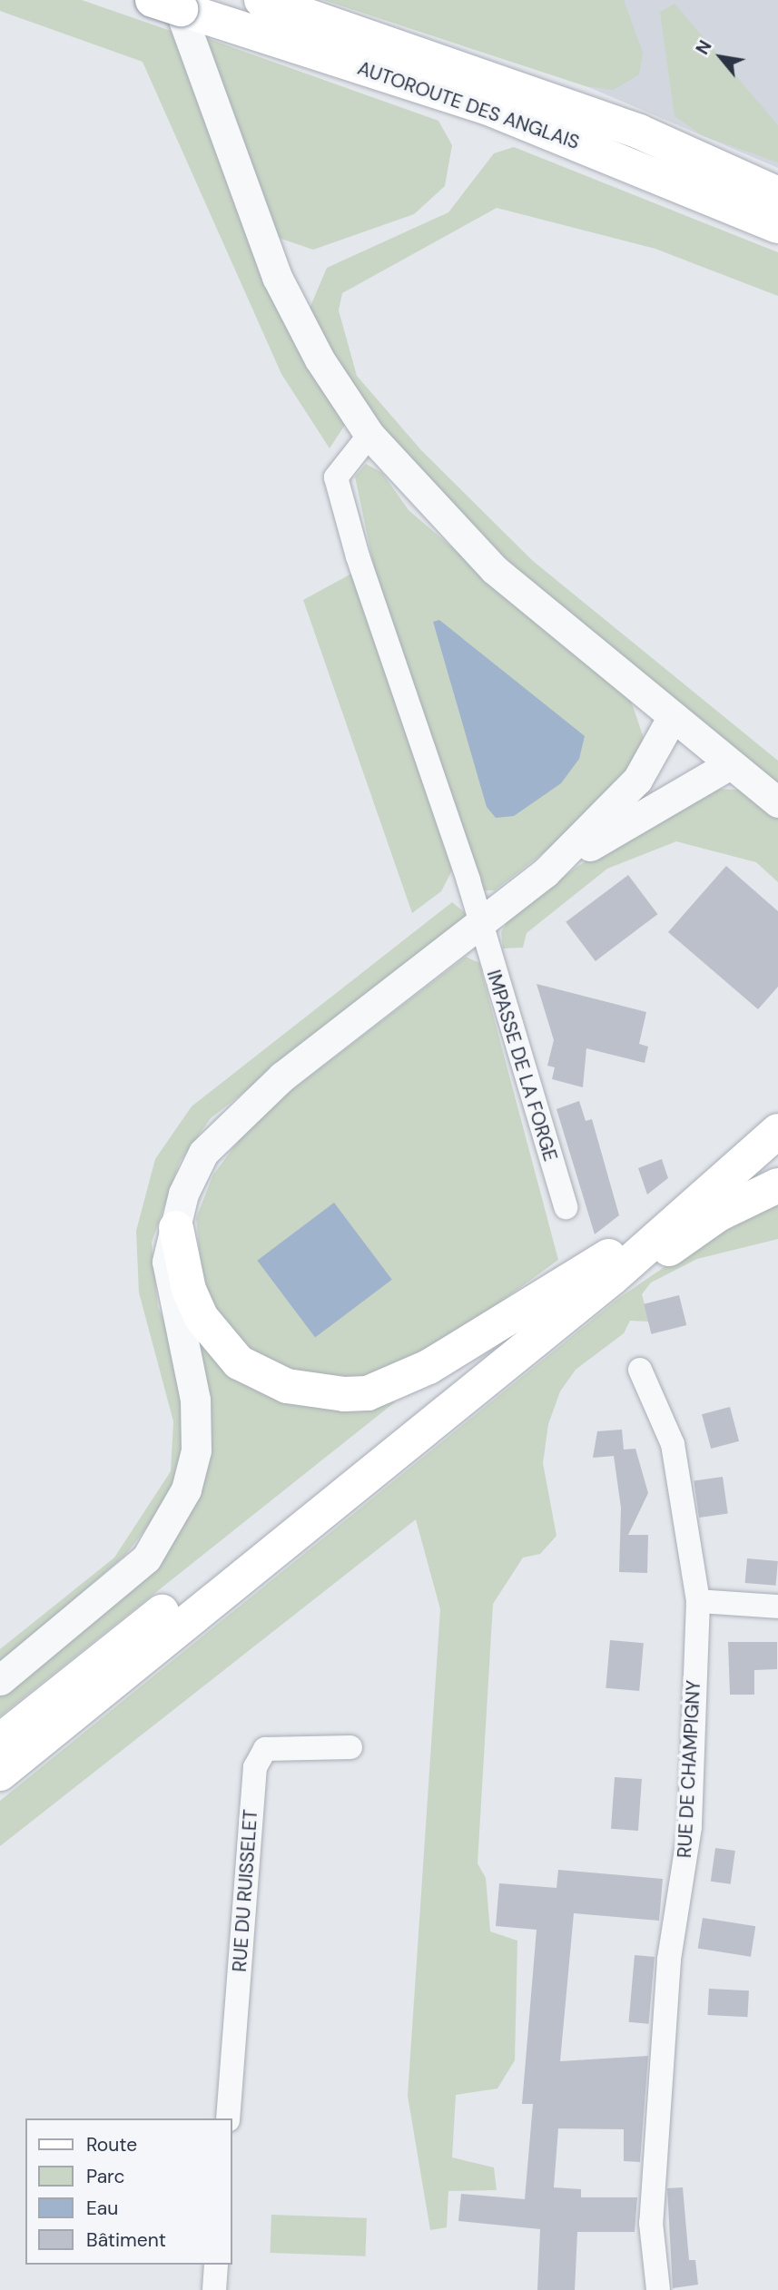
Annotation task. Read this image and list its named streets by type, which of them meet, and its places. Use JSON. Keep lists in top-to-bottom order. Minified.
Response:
{"streets":{"main road":["AUTOROUTE DES ANGLAIS"],"street":["IMPASSE DE LA FORGE","RUE DE CHAMPIGNY","RUE DU RUISSELET"]},"legend":["Route","Parc","Eau","Bâtiment"],"north":"top left"}
